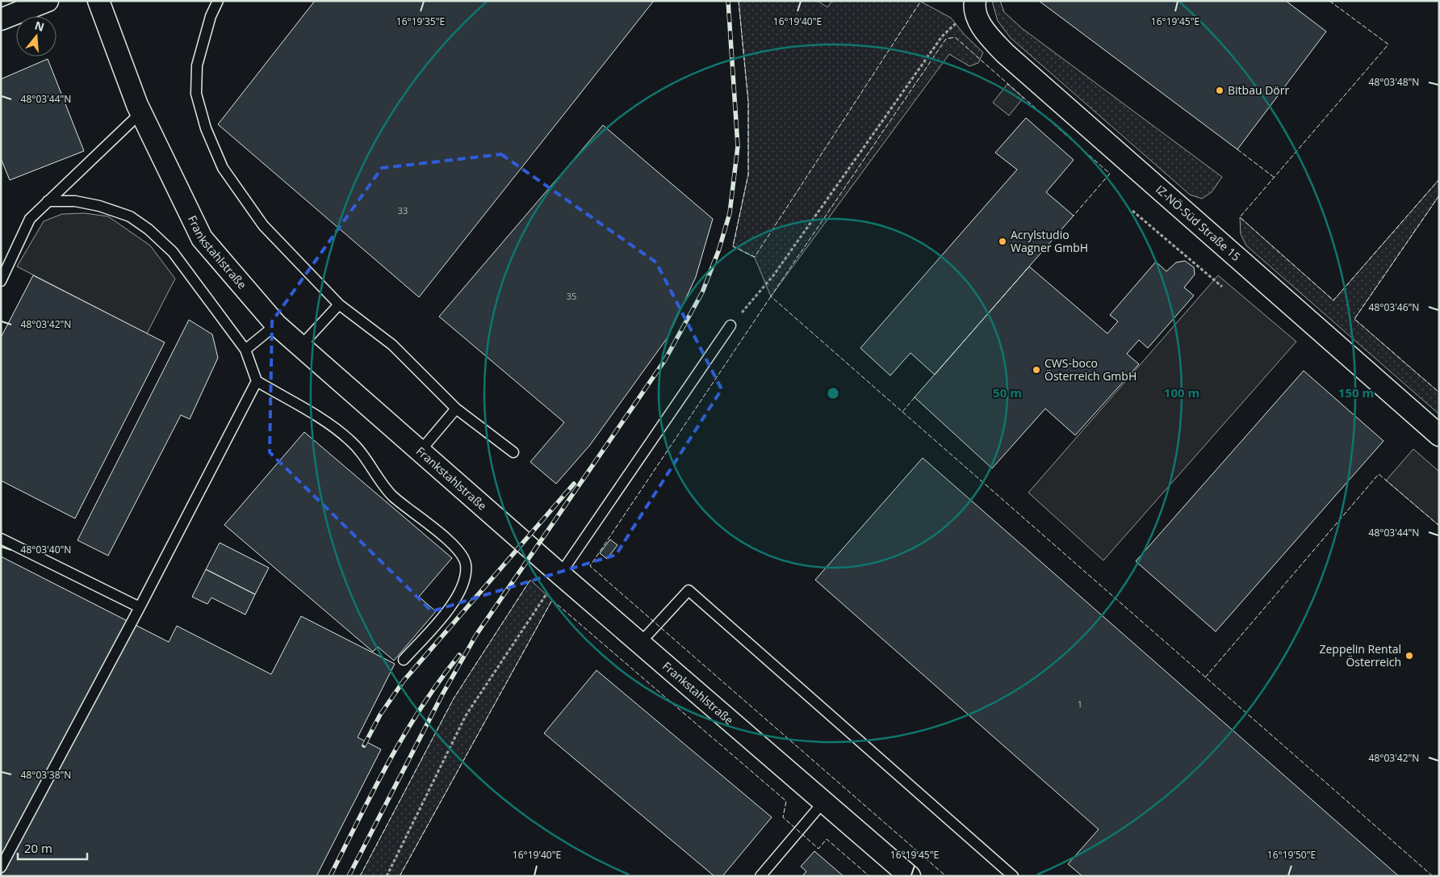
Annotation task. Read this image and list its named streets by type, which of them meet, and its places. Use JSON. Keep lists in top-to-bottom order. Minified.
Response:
{"streets":{"street":["IZ-NÖ-Süd Straße 15","Frankstahlstraße"]},"places":["Bitbau Dörr","Acrylstudio Wagner GmbH","CWS-boco Österreich GmbH","Zeppelin Rental Österreich"],"house_numbers":["33","35","1"],"scale_bar":"20 m","north":"top","coordinates":["16°19'35\"E","16°19'40\"E","16°19'45\"E","48°03'48\"N","48°03'44\"N","48°03'46\"N","48°03'42\"N","48°03'40\"N","48°03'38\"N","16°19'50\"E"],"rings":["50 m","100 m","150 m"]}
